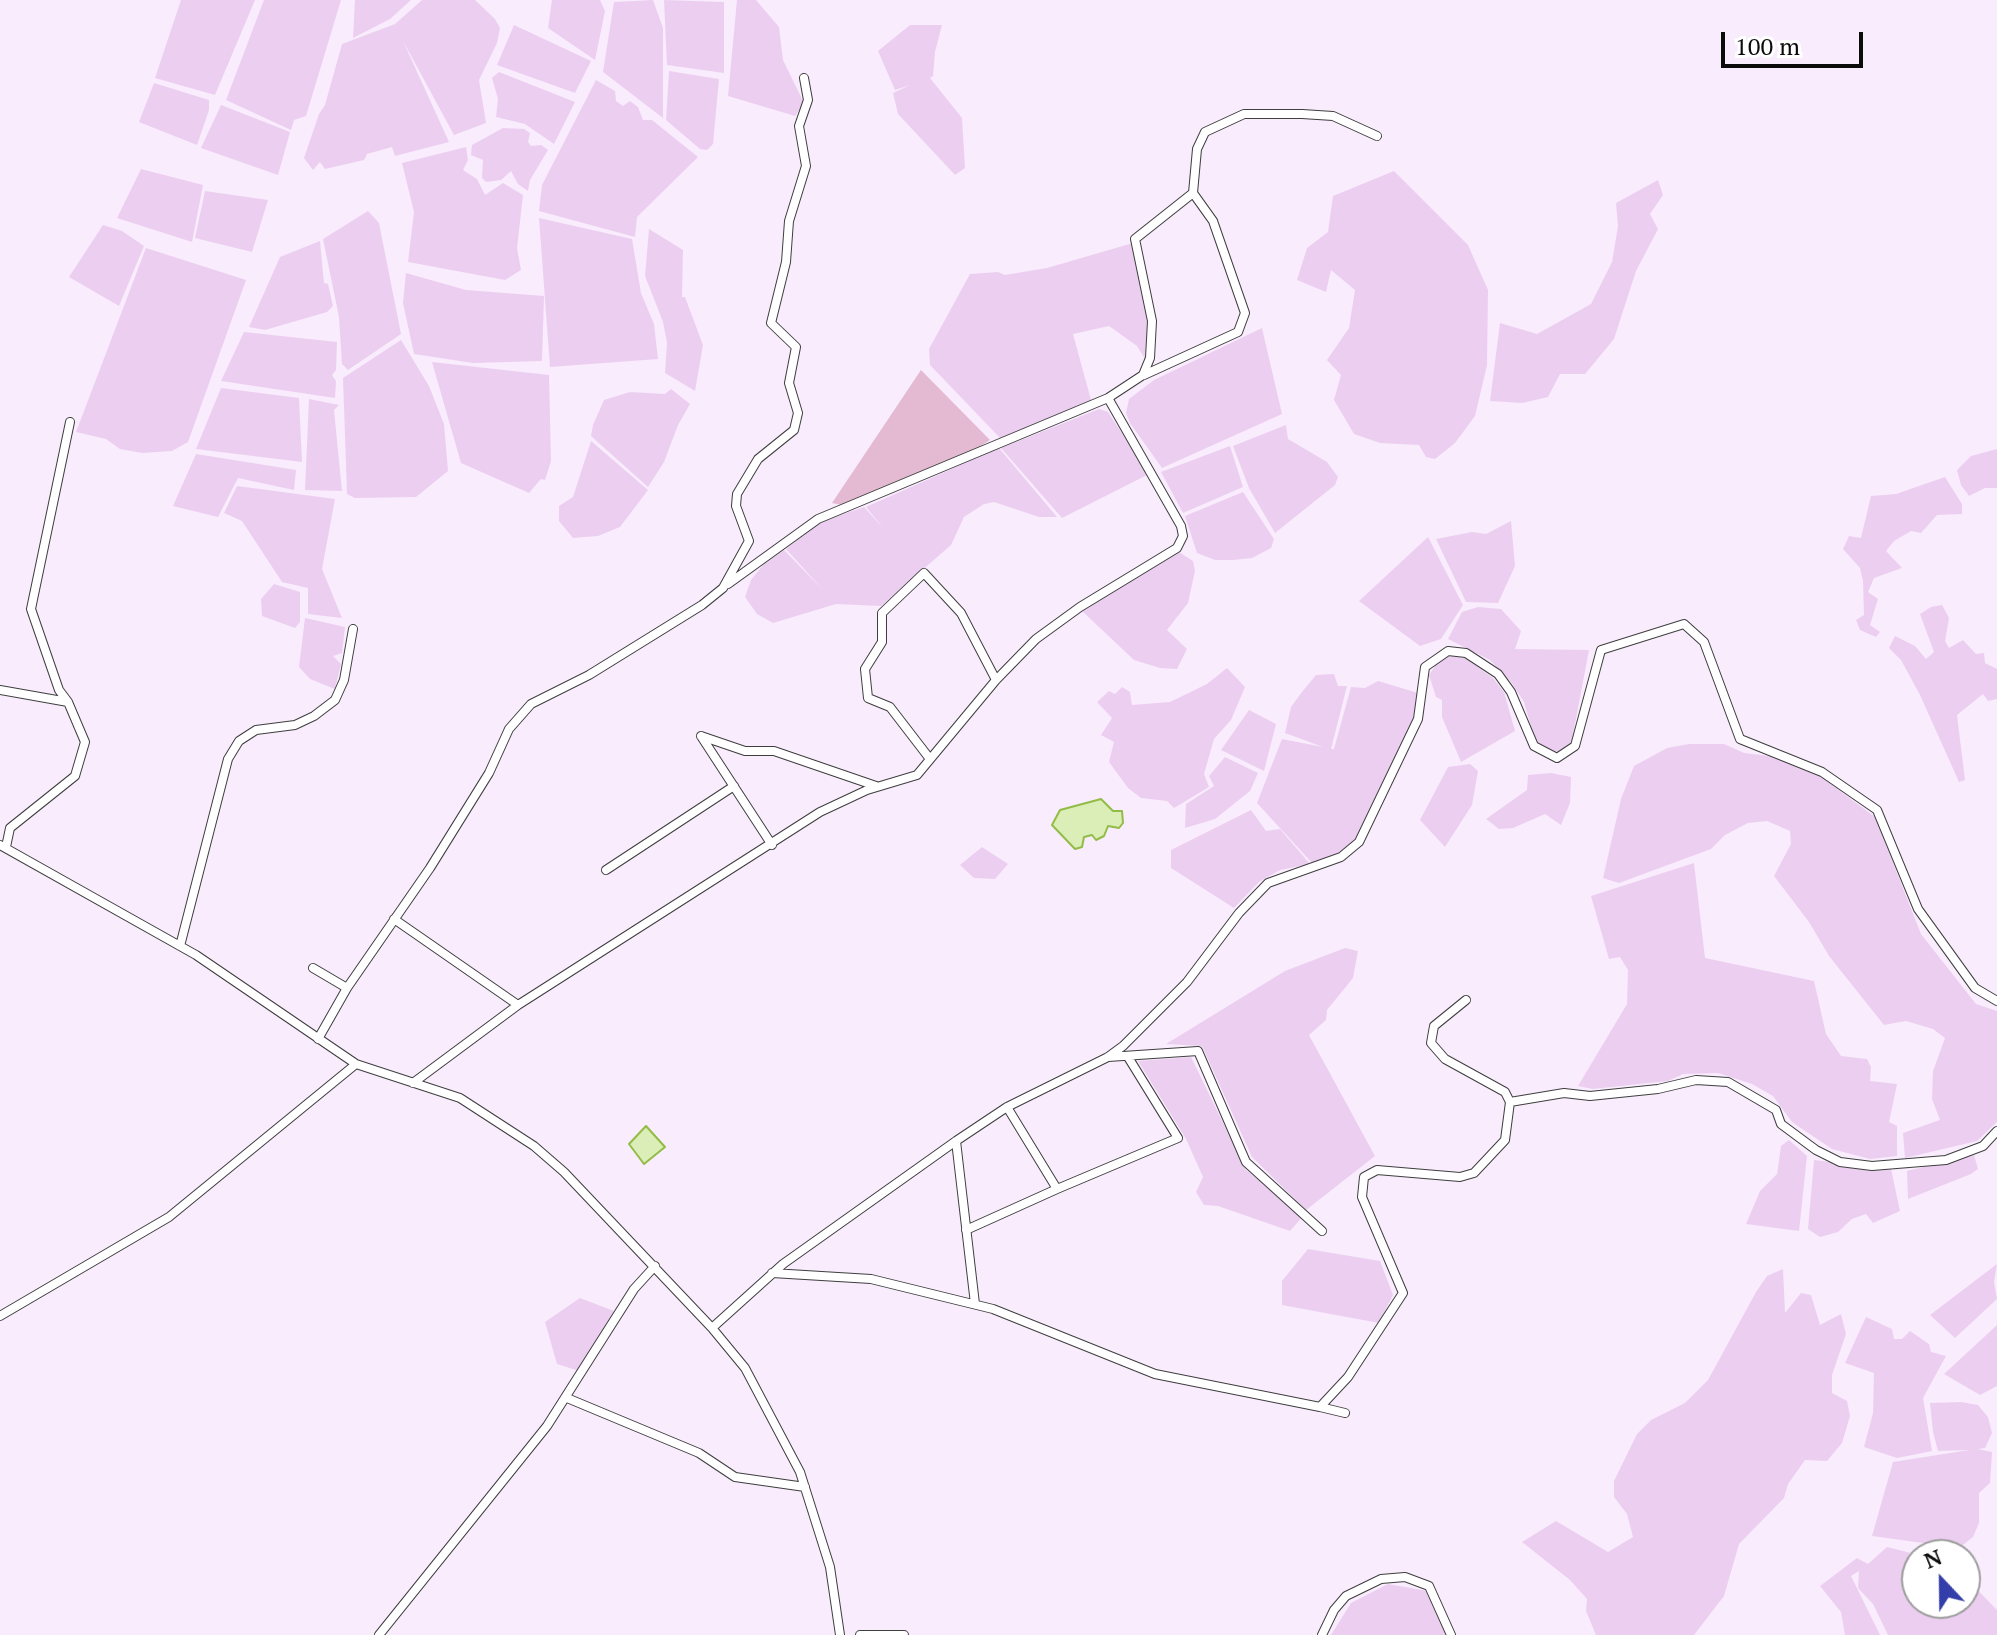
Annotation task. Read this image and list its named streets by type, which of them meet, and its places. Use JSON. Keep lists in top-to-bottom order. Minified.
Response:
{"scale_bar":"100 m","north":"top"}
